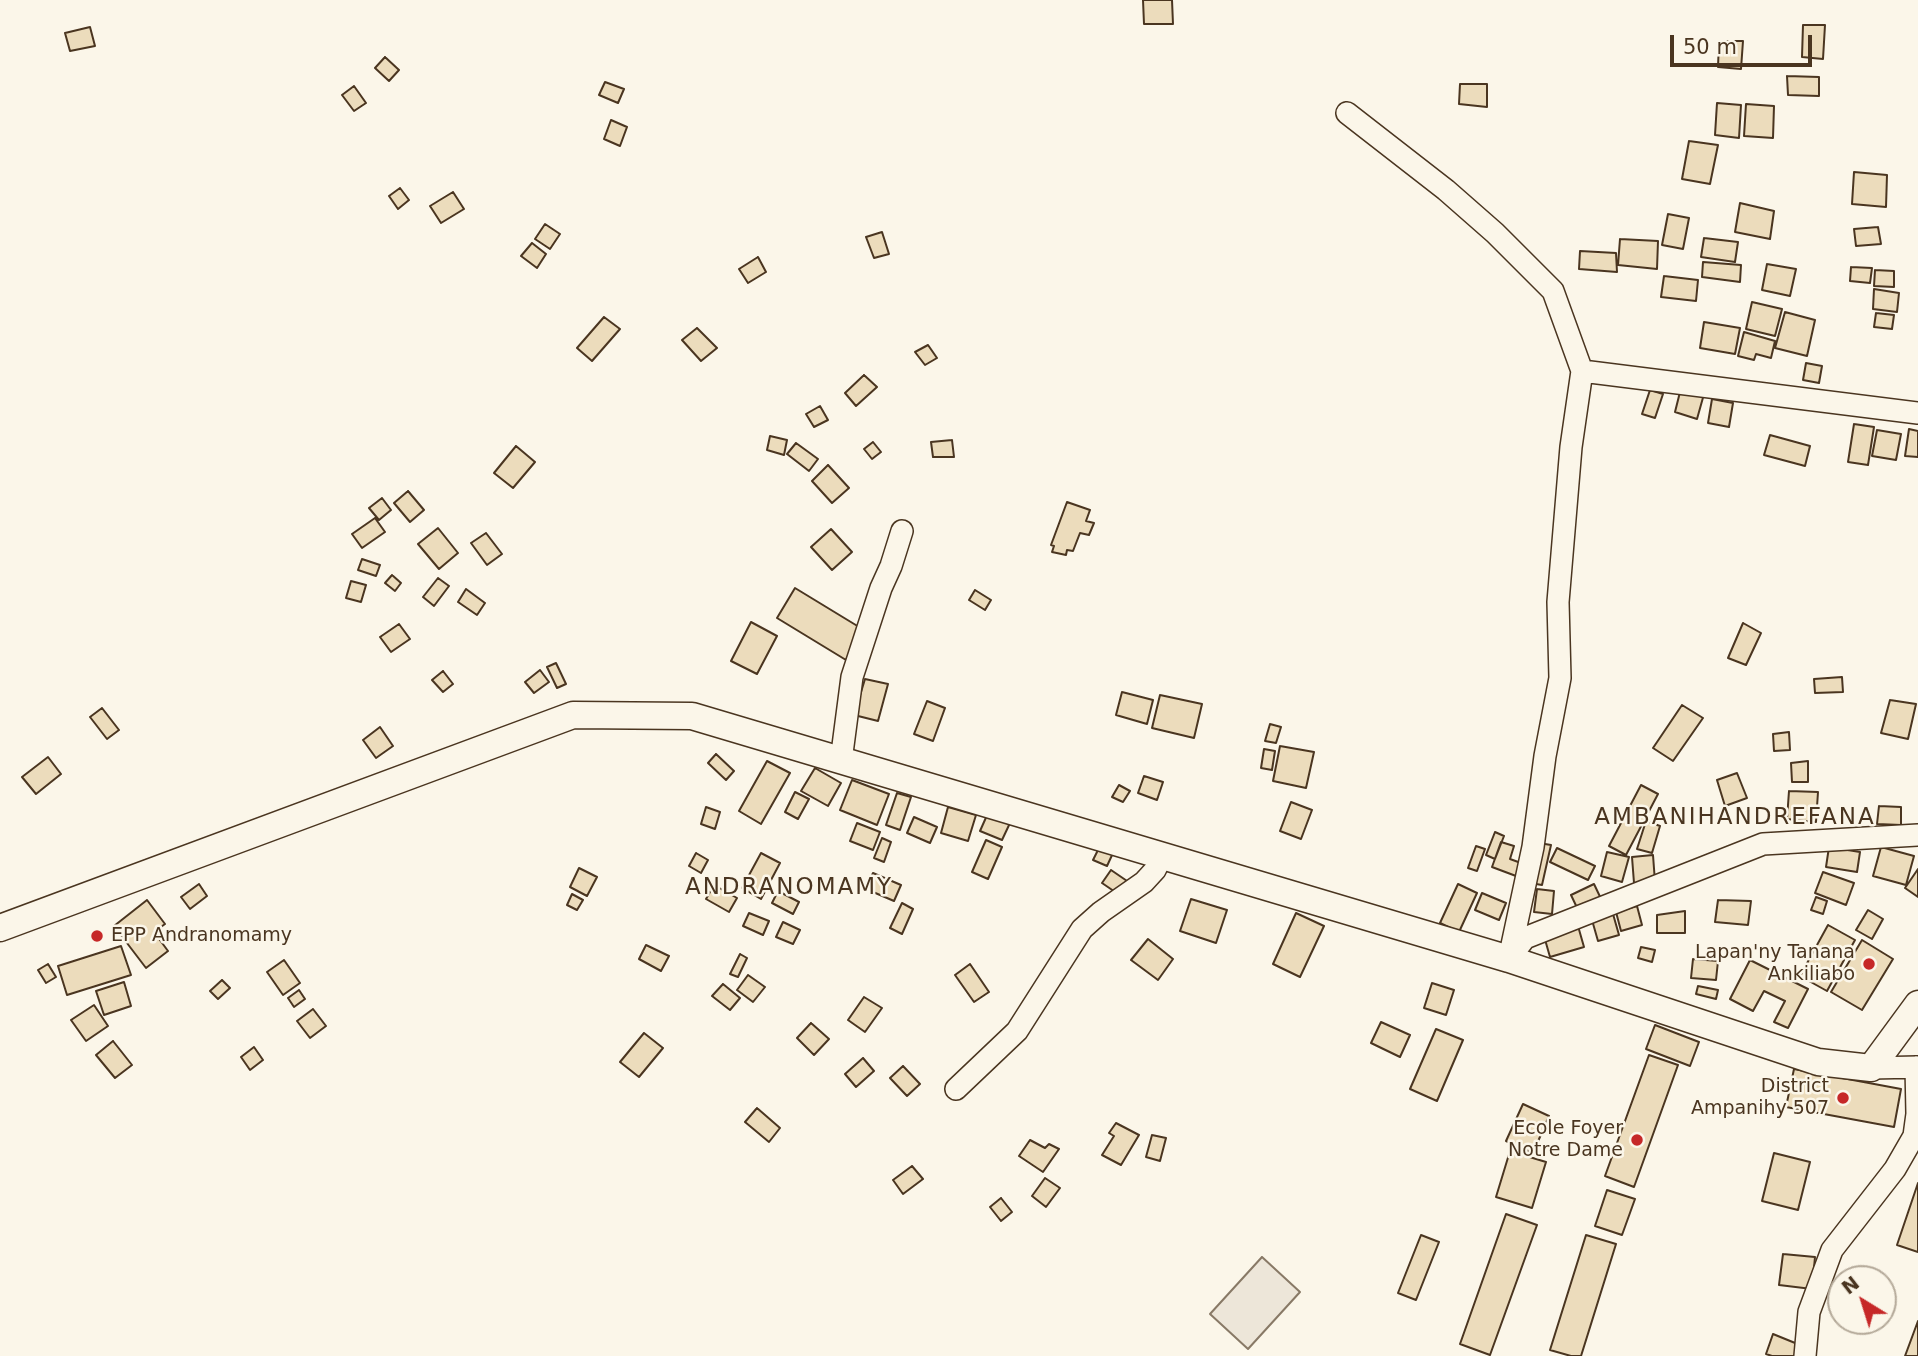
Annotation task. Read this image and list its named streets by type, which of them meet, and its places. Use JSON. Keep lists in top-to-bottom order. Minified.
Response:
{"districts":["AMBANIHANDREFANA","ANDRANOMAMY"],"places":["EPP Andranomamy","Lapan'ny Tanana Ankiliabo","District Ampanihy 507","Ecole Foyer Notre Dame"],"scale_bar":"50 m","north":"top left"}
